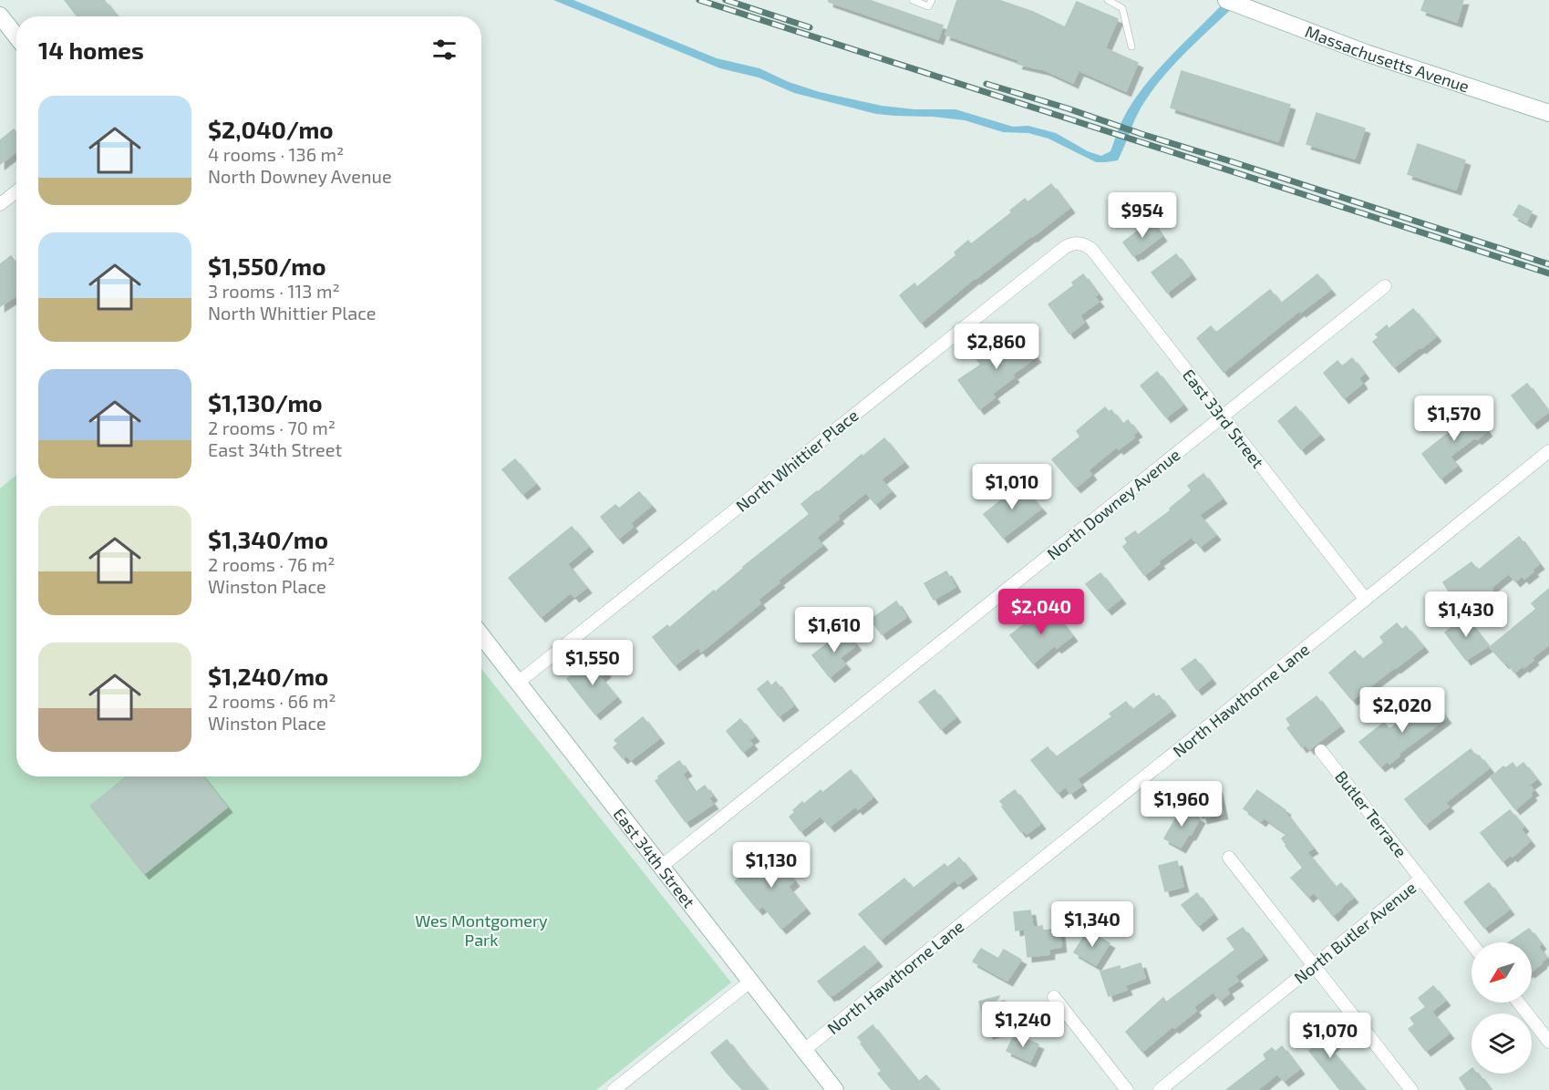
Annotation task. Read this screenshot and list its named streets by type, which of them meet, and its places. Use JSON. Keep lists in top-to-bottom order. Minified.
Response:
{"streets":{"main road":["Massachusetts Avenue","East 34th Street"],"street":["East 33rd Street","North Whittier Place","North Downey Avenue","North Hawthorne Lane","Butler Terrace","North Butler Avenue"]},"crossings":[["East 33rd Street","North Whittier Place"],["East 33rd Street","North Downey Avenue"],["East 33rd Street","North Hawthorne Lane"],["North Whittier Place","East 34th Street"],["North Downey Avenue","East 34th Street"],["North Hawthorne Lane","East 34th Street"],["Butler Terrace","North Butler Avenue"]],"parks":["Wes Montgomery Park"],"north":"bottom left","page":{"heading":"14 homes","list":[{"name":"$2,040/mo","note":"4 rooms · 136 m² · North Downey Avenue"},{"name":"$1,550/mo","note":"3 rooms · 113 m² · North Whittier Place"},{"name":"$1,130/mo","note":"2 rooms · 70 m² · East 34th Street"},{"name":"$1,340/mo","note":"2 rooms · 76 m² · Winston Place"},{"name":"$1,240/mo","note":"2 rooms · 66 m² · Winston Place"}],"price":["$954","$2,860","$1,570","$1,010","$2,040","$1,430","$1,610","$1,550","$2,020","$1,960","$1,130","$1,340","$1,240","$1,070"]}}
